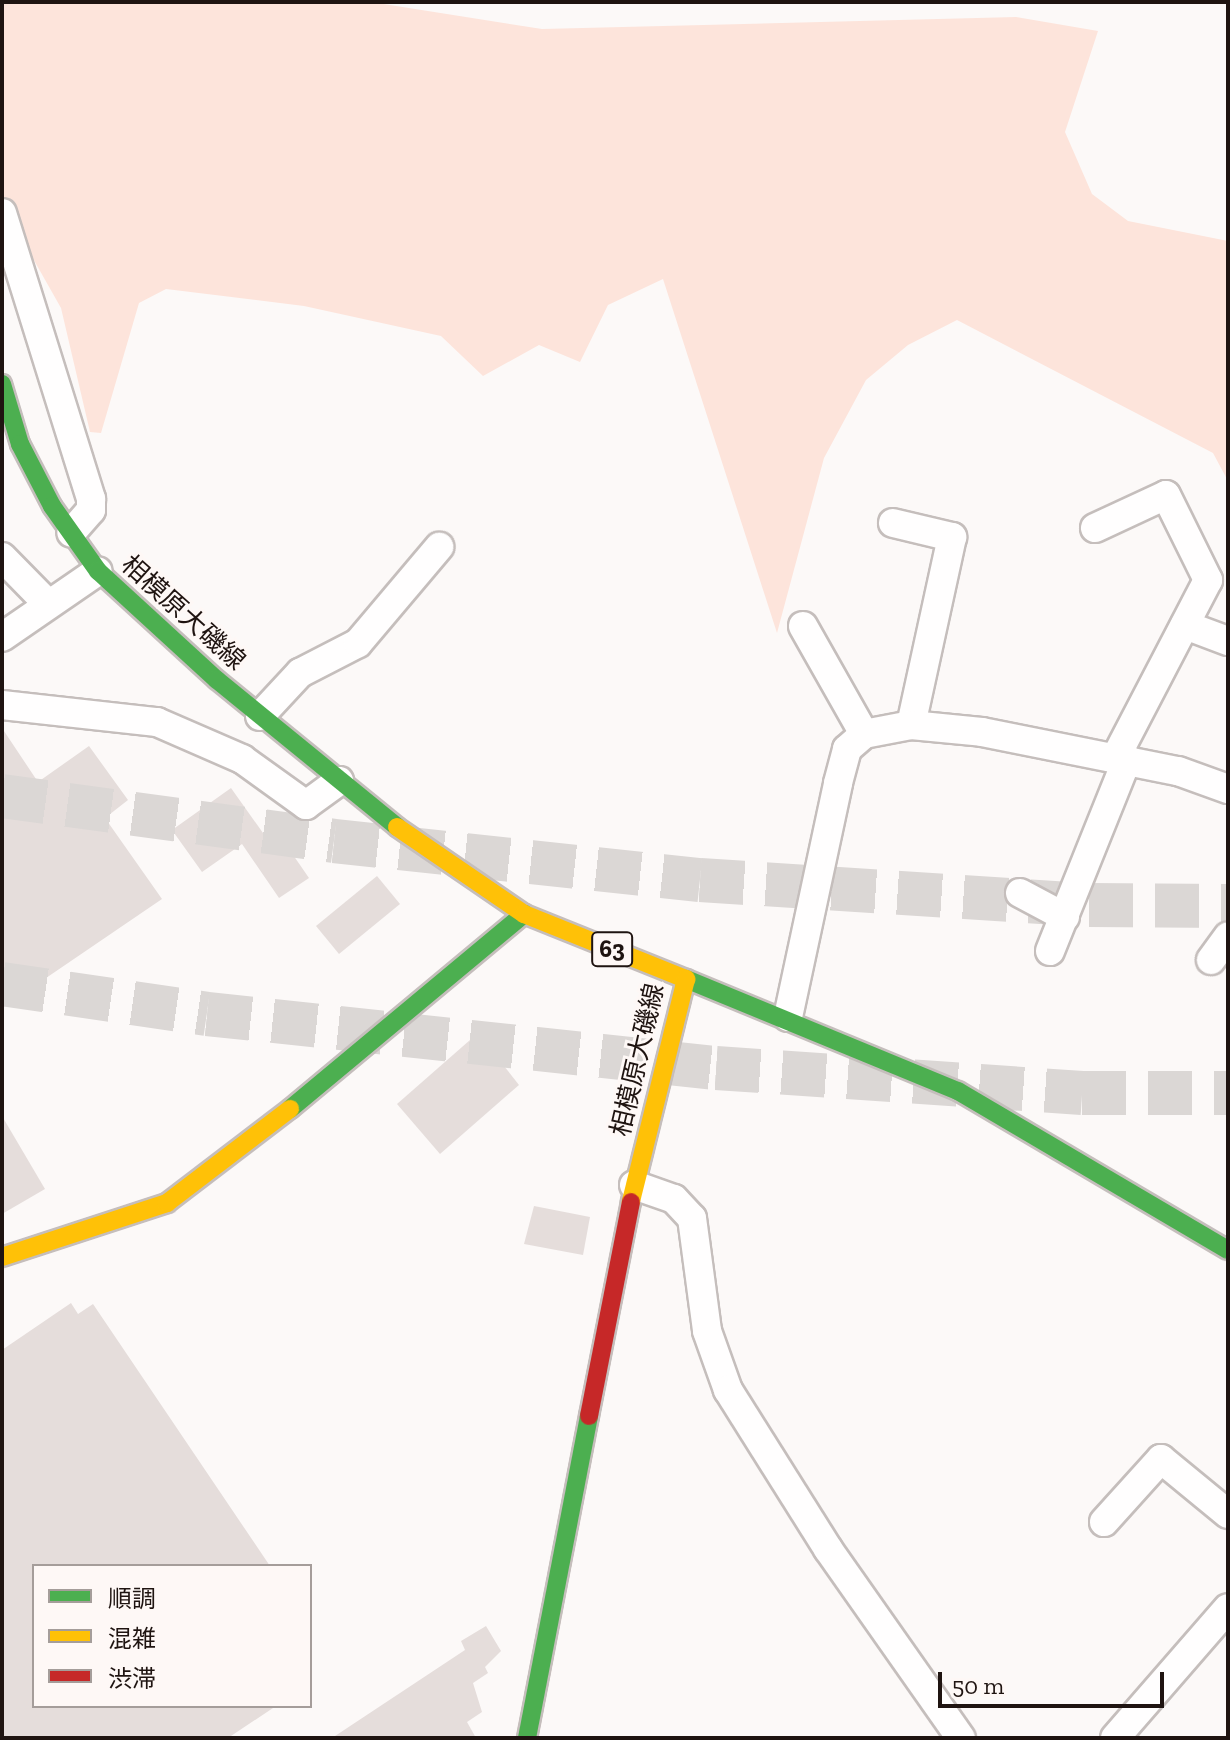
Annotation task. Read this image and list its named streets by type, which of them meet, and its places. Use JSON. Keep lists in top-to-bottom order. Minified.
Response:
{"streets":{"main road":["相模原大磯線","63"]},"legend":["順調","混雑","渋滞"],"scale_bar":"50 m"}
